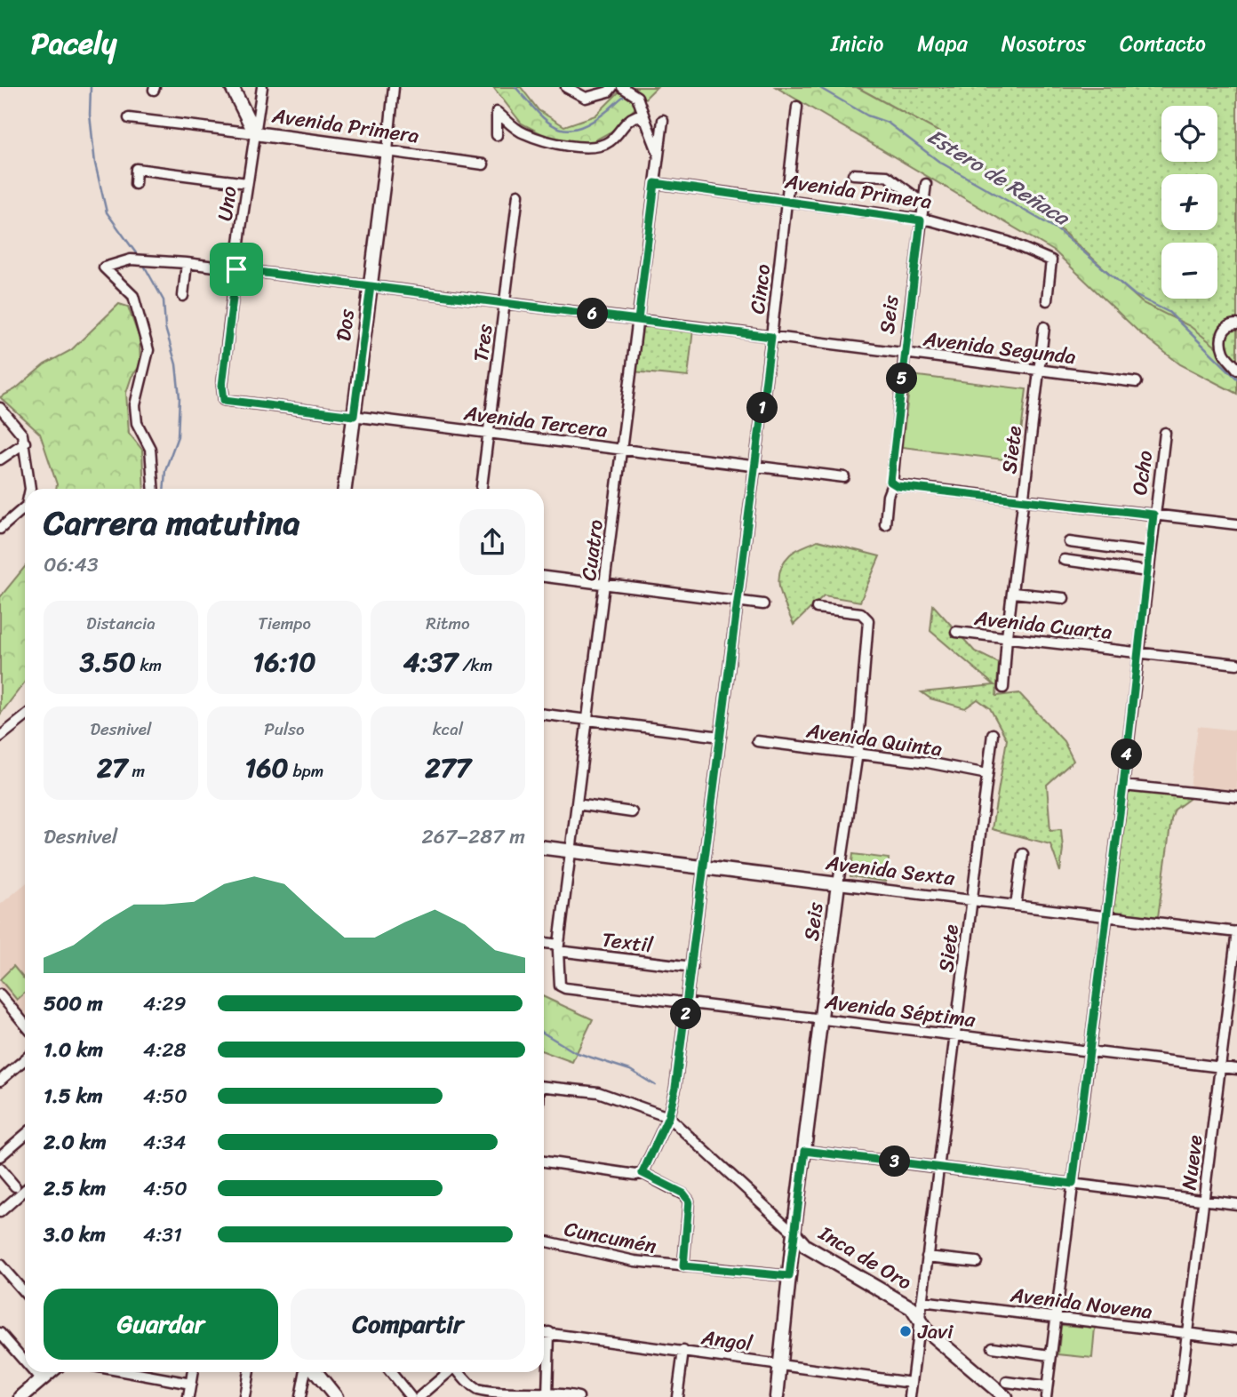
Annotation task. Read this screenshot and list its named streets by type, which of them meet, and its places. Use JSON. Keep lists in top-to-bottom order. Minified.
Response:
{"streets":{"street":["Avenida Primera","Uno","Cinco","Seis","Dos","Tres","Avenida Segunda","Avenida Tercera","Siete","Ocho","Cuatro","Avenida Cuarta","Avenida Quinta","Avenida Sexta","Textil","Avenida Séptima","Nueve","Cuncumén","Inca de Oro","Avenida Novena","Angol"]},"crossings":[["Avenida Primera","Uno"],["Avenida Primera","Cinco"],["Avenida Primera","Seis"],["Avenida Primera","Dos"],["Avenida Primera","Cuatro"],["Uno","Avenida Segunda"],["Uno","Avenida Tercera"],["Cinco","Avenida Segunda"],["Cinco","Avenida Tercera"],["Cinco","Avenida Sexta"],["Cinco","Textil"],["Cinco","Avenida Séptima"],["Cinco","Inca de Oro"],["Seis","Avenida Segunda"],["Seis","Avenida Quinta"],["Seis","Avenida Sexta"],["Seis","Avenida Séptima"],["Seis","Cuncumén"],["Seis","Inca de Oro"],["Seis","Angol"],["Dos","Avenida Segunda"],["Dos","Avenida Tercera"],["Tres","Avenida Segunda"],["Tres","Avenida Tercera"],["Avenida Segunda","Siete"],["Avenida Segunda","Cuatro"],["Avenida Tercera","Cuatro"],["Siete","Avenida Cuarta"],["Siete","Avenida Quinta"],["Siete","Avenida Sexta"],["Siete","Avenida Séptima"],["Siete","Inca de Oro"],["Siete","Avenida Novena"],["Siete","Angol"],["Ocho","Avenida Cuarta"],["Ocho","Avenida Sexta"],["Ocho","Avenida Séptima"],["Ocho","Avenida Novena"],["Cuatro","Avenida Sexta"],["Cuatro","Textil"],["Cuatro","Avenida Séptima"],["Avenida Sexta","Nueve"],["Avenida Séptima","Nueve"],["Nueve","Avenida Novena"]],"water":["Estero de Reñaca"],"places":["Javi"],"page":{"header":"Pacely","nav":["Inicio","Mapa","Nosotros","Contacto"],"map_buttons":["+","−"],"pins":["6","5","1","4","2","3"],"heading":["Carrera matutina","06:43"],"stats":[["Distancia","3.50 km"],["Tiempo","16:10"],["Ritmo","4:37 /km"],["Desnivel","27 m"],["Pulso","160 bpm"],["kcal","277"]],"chart":["Desnivel","267–287 m"],"list":[{"name":"500 m","note":"4:29"},{"name":"1.0 km","note":"4:28"},{"name":"1.5 km","note":"4:50"},{"name":"2.0 km","note":"4:34"},{"name":"2.5 km","note":"4:50"},{"name":"3.0 km","note":"4:31"}],"buttons":["Guardar","Compartir"]}}
